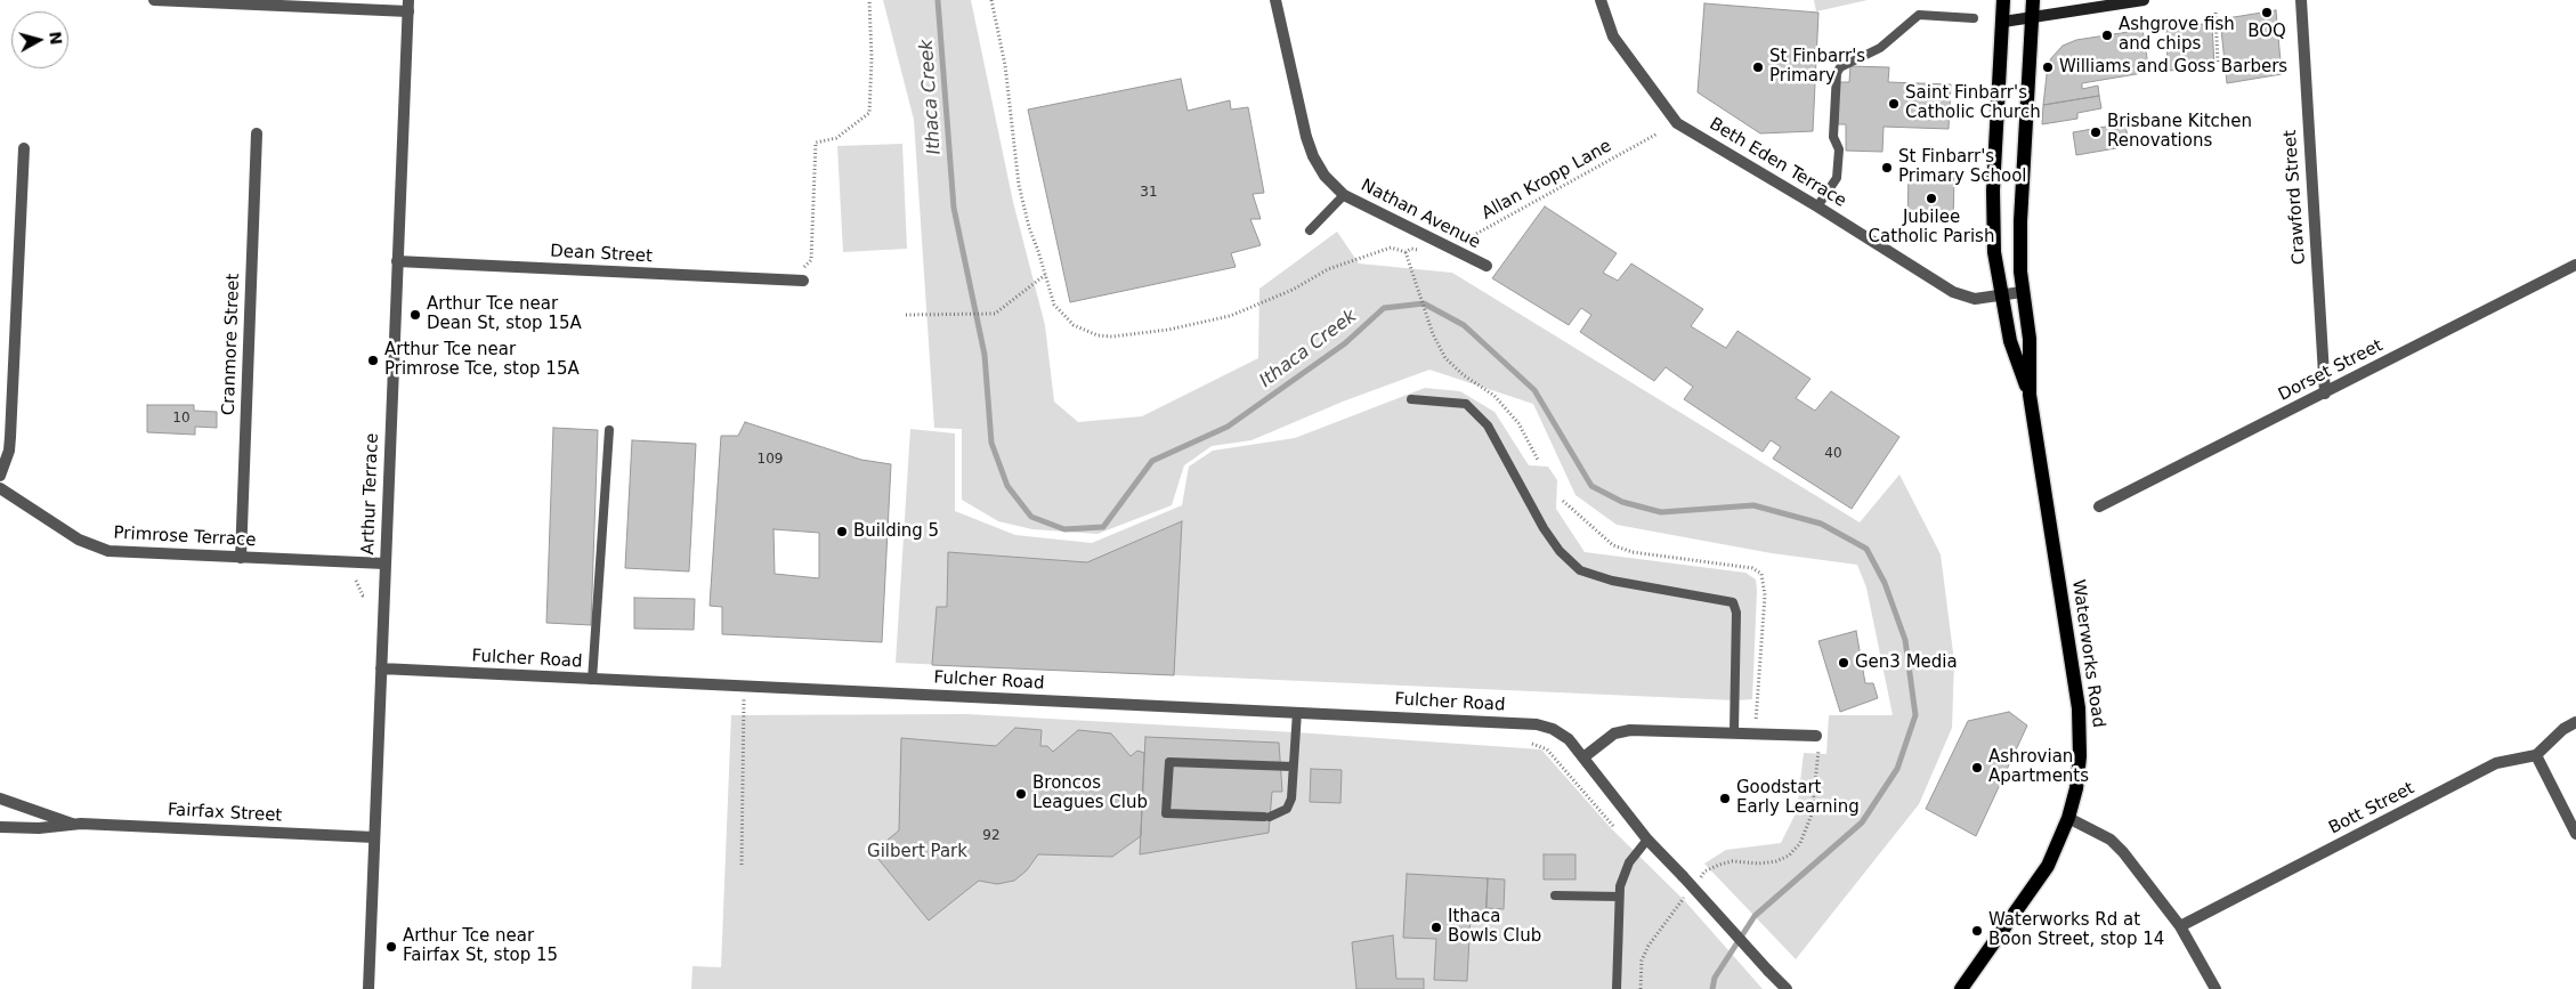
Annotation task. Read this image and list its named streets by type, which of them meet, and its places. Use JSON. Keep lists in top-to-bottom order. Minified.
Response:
{"streets":{"main road":["Waterworks Road"],"street":["Beth Eden Terrace","Crawford Street","Nathan Avenue","Dean Street","Cranmore Street","Dorset Street","Arthur Terrace","Primrose Terrace","Fulcher Road","Bott Street","Fairfax Street"],"path":["Allan Kropp Lane"]},"crossings":[["Beth Eden Terrace","Waterworks Road"],["Allan Kropp Lane","Nathan Avenue"],["Crawford Street","Dorset Street"],["Dean Street","Arthur Terrace"],["Cranmore Street","Primrose Terrace"],["Arthur Terrace","Primrose Terrace"],["Arthur Terrace","Fulcher Road"],["Arthur Terrace","Fairfax Street"]],"water":["Ithaca Creek"],"parks":["Gilbert Park"],"places":["BOQ","Ashgrove fish and chips","St Finbarr's Primary","Williams and Goss Barbers","Saint Finbarr's Catholic Church","Brisbane Kitchen Renovations","St Finbarr's Primary School","Jubilee Catholic Parish","Arthur Tce near Dean St, stop 15A","Arthur Tce near Primrose Tce, stop 15A","Building 5","Gen3 Media","Ashrovian Apartments","Broncos Leagues Club","Goodstart Early Learning","Ithaca Bowls Club","Waterworks Rd at Boon Street, stop 14","Arthur Tce near Fairfax St, stop 15"],"house_numbers":["31","10","40","109","92"],"north":"right"}
